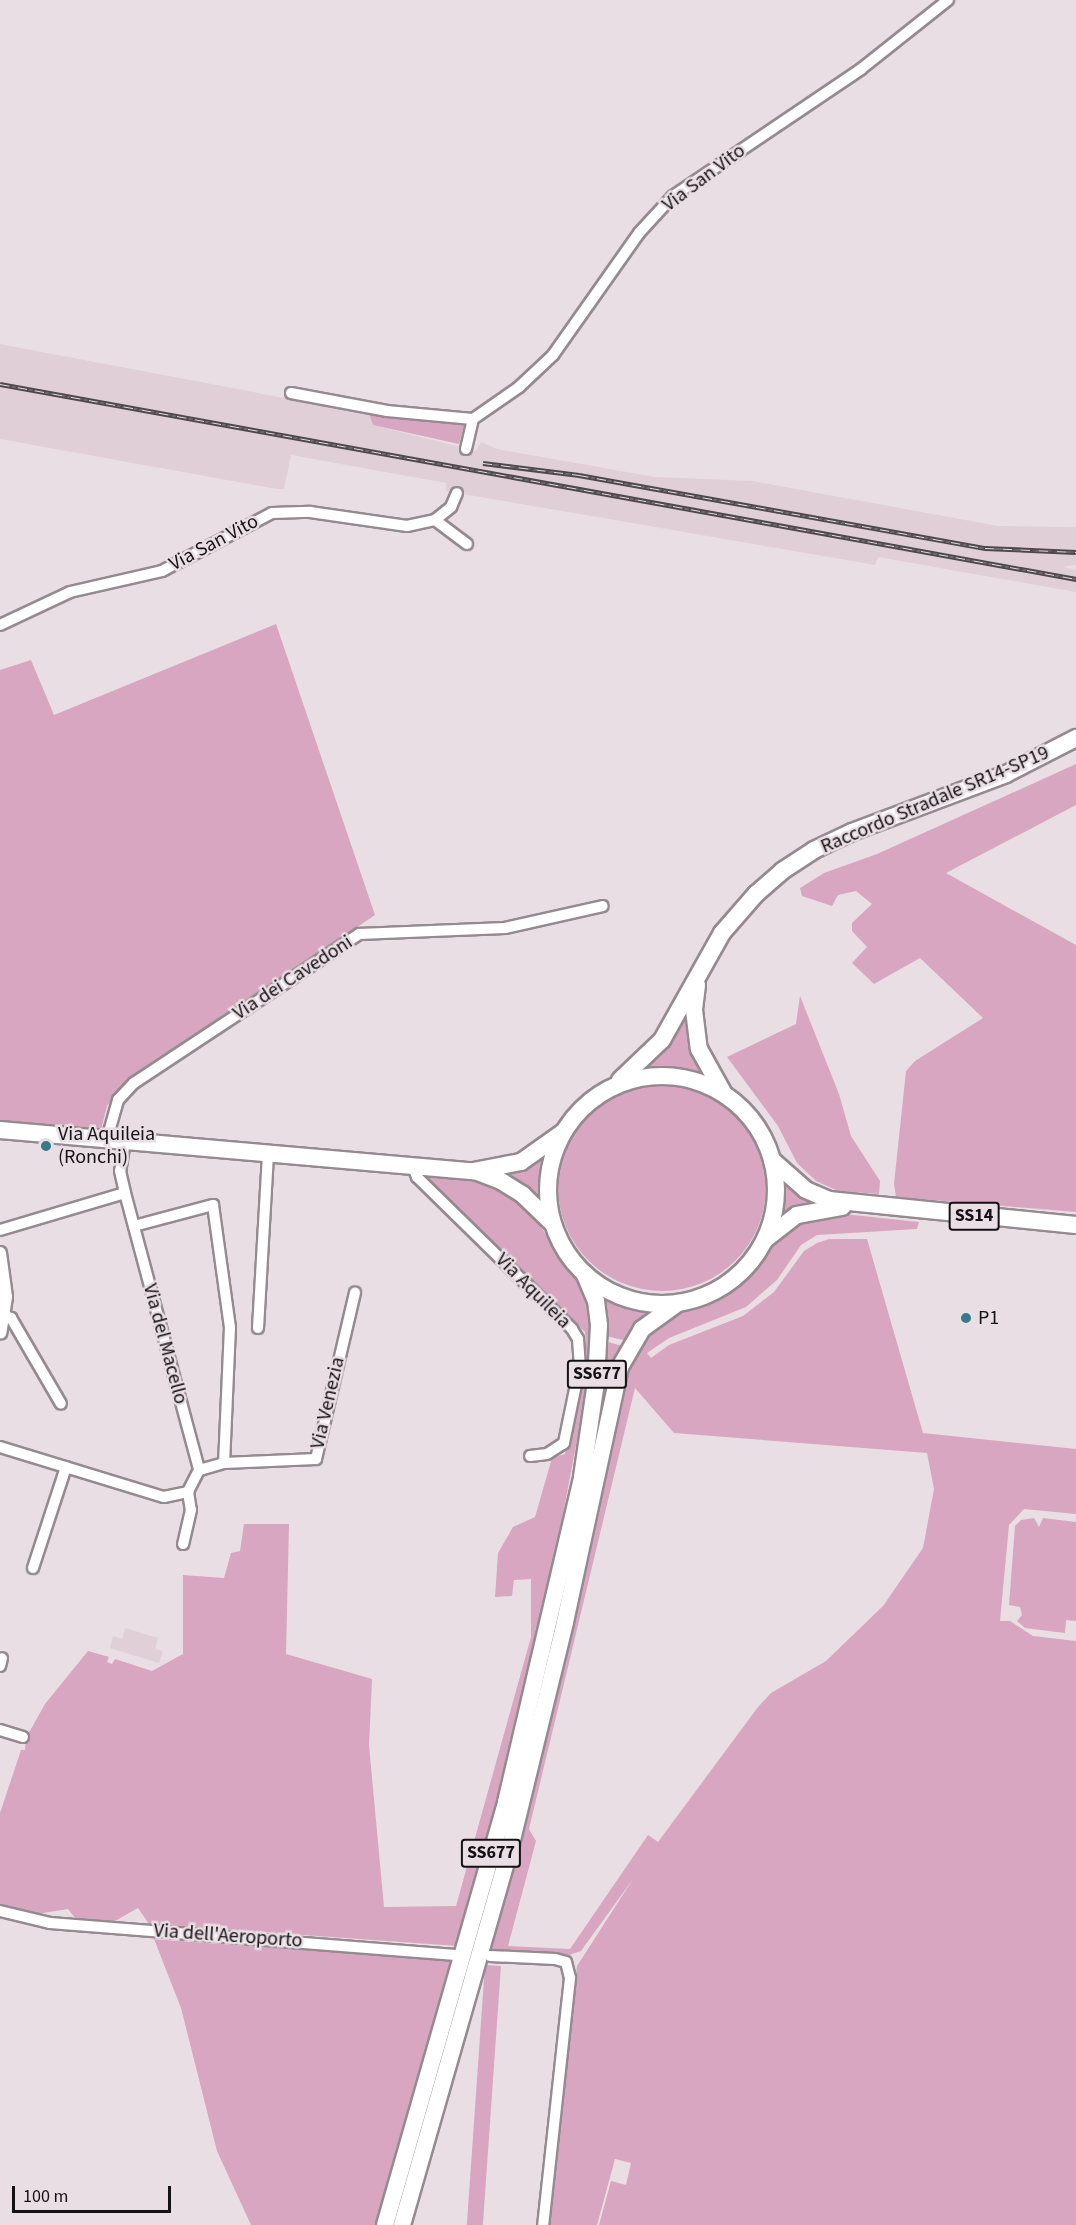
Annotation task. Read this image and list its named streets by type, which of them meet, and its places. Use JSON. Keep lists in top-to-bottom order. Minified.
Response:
{"streets":{"main road":["Raccordo Stradale SR14-SP19","SS14","SS677"],"street":["Via San Vito","Via dei Cavedoni","Via Aquileia","Via del Macello","Via Venezia","Via dell'Aeroporto"]},"crossings":[["Raccordo Stradale SR14-SP19","SS14"],["SS14","Via Aquileia"],["SS14","SS677"],["Via del Macello","Via Venezia"]],"places":["Via Aquileia (Ronchi)","P1"],"scale_bar":"100 m"}
